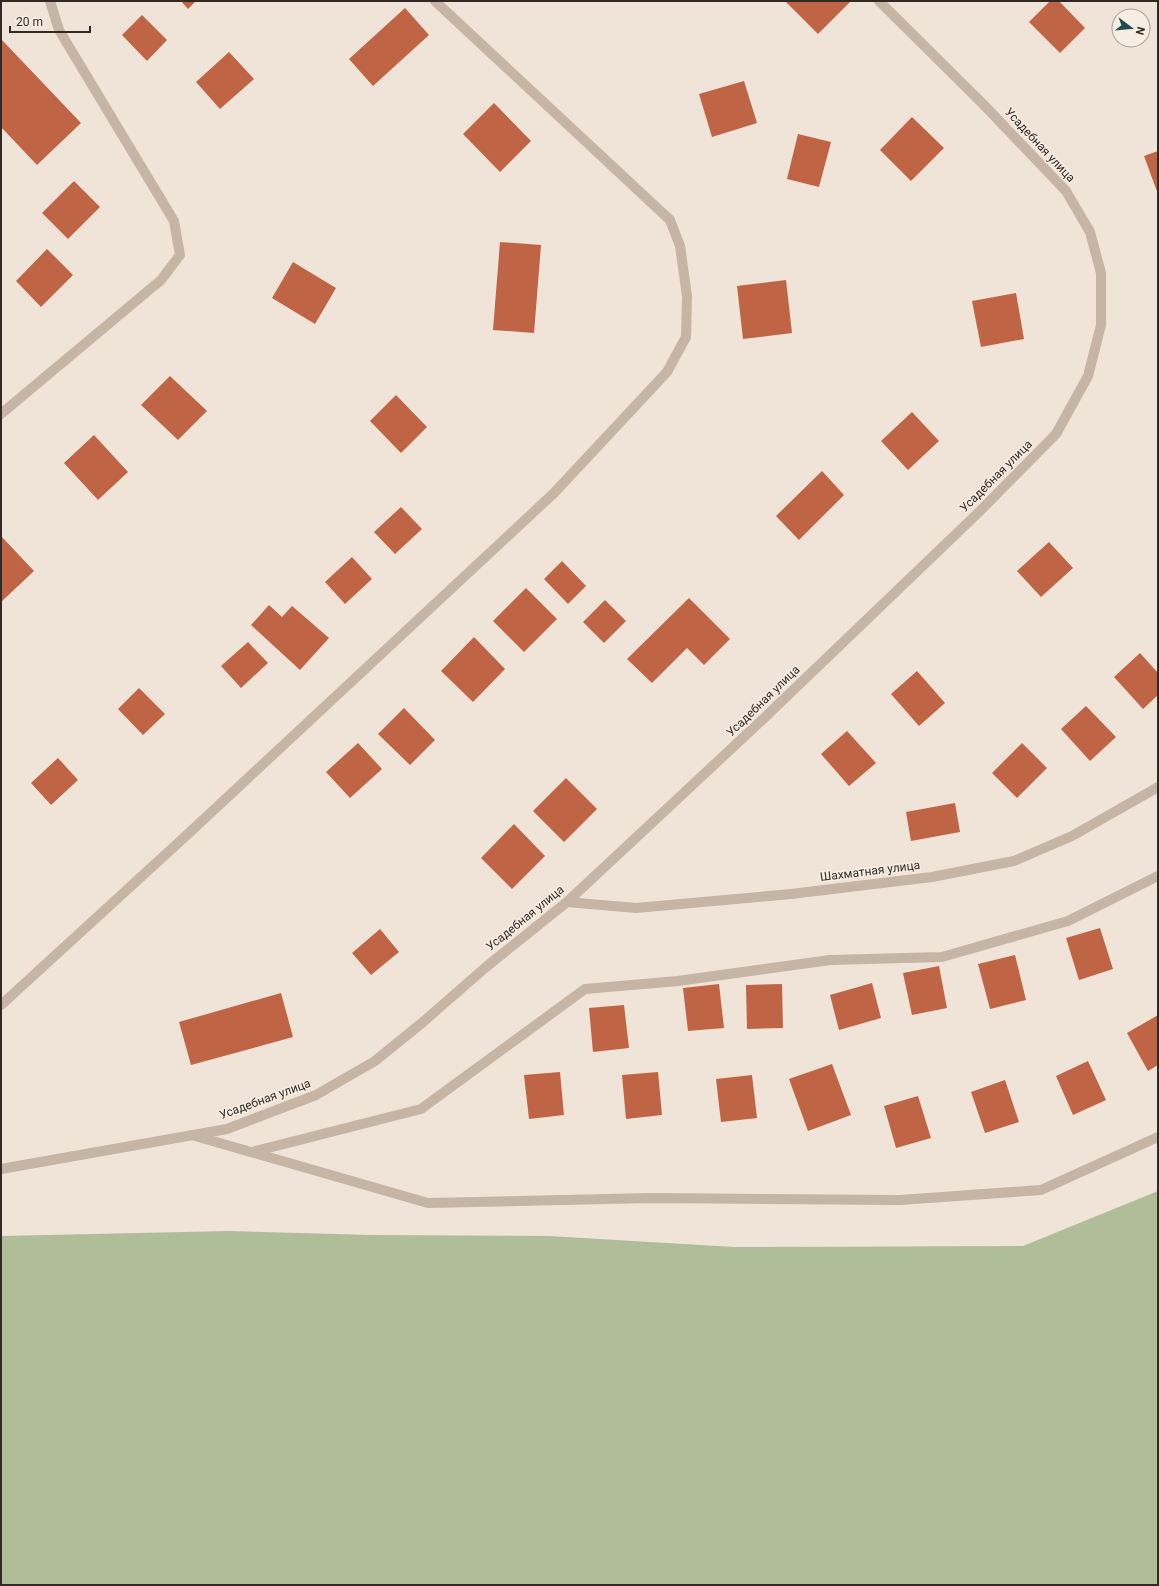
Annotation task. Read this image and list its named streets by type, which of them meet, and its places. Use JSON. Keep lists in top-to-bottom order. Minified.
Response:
{"streets":{"street":["Усадебная улица","Шахматная улица"]},"crossings":[["Усадебная улица","Шахматная улица"]],"scale_bar":"20 m","north":"right"}
